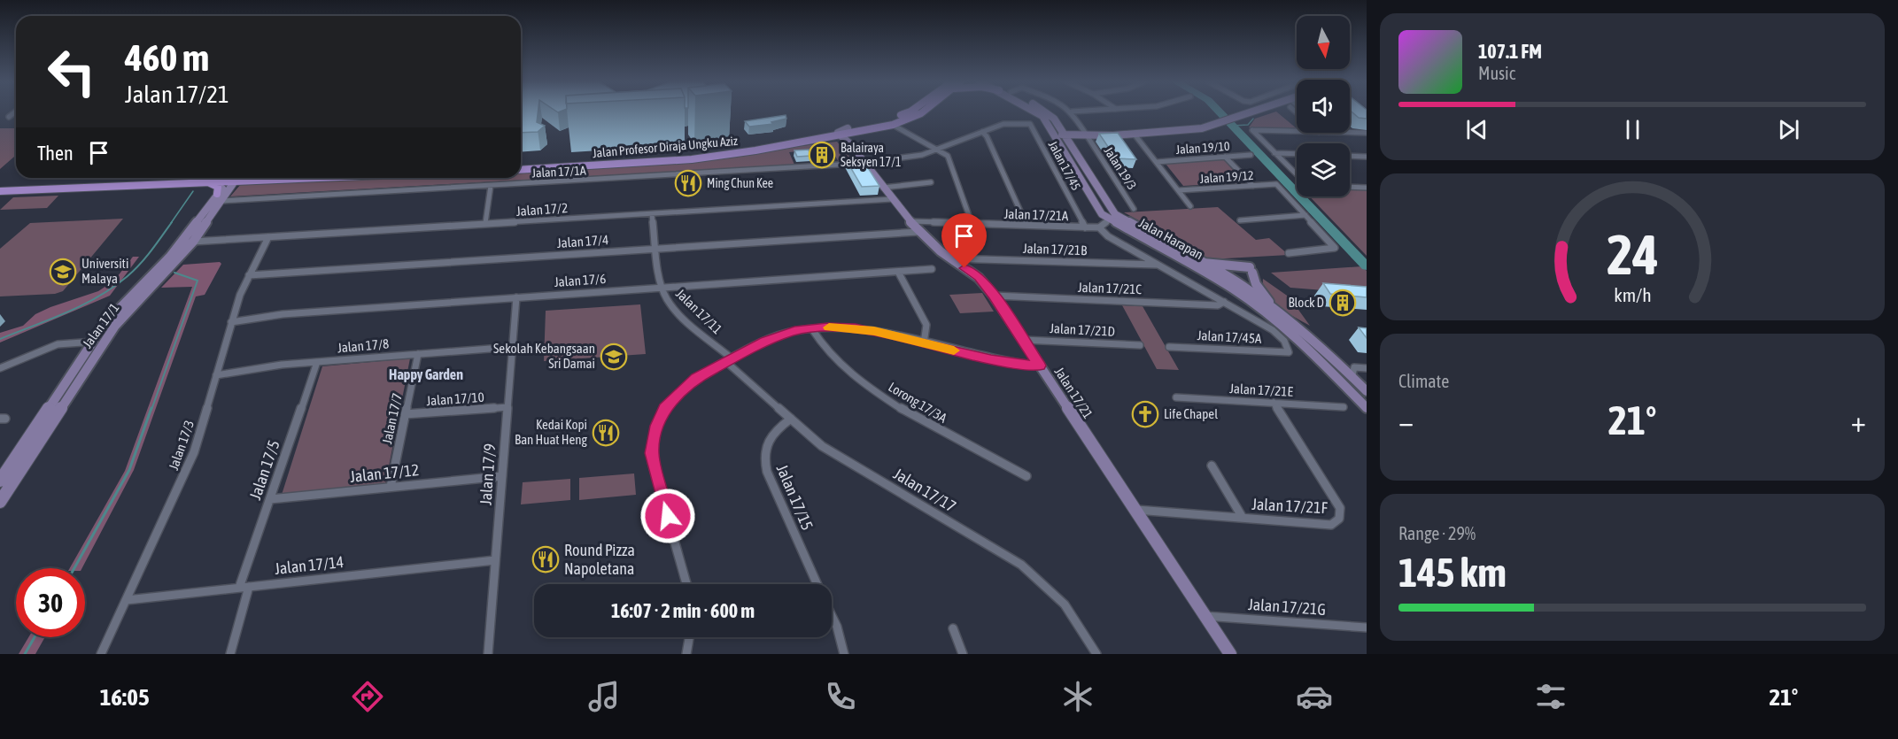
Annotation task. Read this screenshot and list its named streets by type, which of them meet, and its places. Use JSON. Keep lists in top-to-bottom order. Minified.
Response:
{"streets":{"main road":["Jalan Profesor Diraja Ungku Aziz","Jalan Harapan","Jalan 17/1","Jalan 17/21"],"street":["Jalan 19/10","Jalan 17/45","Jalan 19/3","Jalan 17/1A","Jalan 19/12","Jalan 17/2","Jalan 17/21A","Jalan 17/4","Jalan 17/21B","Jalan 17/6","Jalan 17/21C","Jalan 17/11","Jalan 17/21D","Jalan 17/45A","Jalan 17/8","Jalan 17/21E","Jalan 17/10","Lorong 17/3A","Jalan 17/7","Jalan 17/3","Jalan 17/5","Jalan 17/12","Jalan 17/9","Jalan 17/17","Jalan 17/15","Jalan 17/21F","Jalan 17/14","Jalan 17/21G"]},"crossings":[["Jalan Profesor Diraja Ungku Aziz","Jalan 17/21"],["Jalan 17/45","Jalan 17/1A"],["Jalan 17/45","Jalan 17/21A"],["Jalan 17/45","Jalan 17/21"],["Jalan 17/1A","Jalan 17/1"],["Jalan 17/1A","Jalan 17/21"],["Jalan 17/2","Jalan 17/11"],["Jalan 17/2","Jalan 17/1"],["Jalan 17/2","Jalan 17/21"],["Jalan 17/2","Jalan 17/3"],["Jalan 17/21A","Jalan 17/21"],["Jalan 17/4","Jalan 17/11"],["Jalan 17/4","Jalan 17/21"],["Jalan 17/4","Jalan 17/3"],["Jalan 17/21B","Jalan 17/21"],["Jalan 17/6","Jalan 17/11"],["Jalan 17/6","Jalan 17/3"],["Jalan 17/6","Jalan 17/9"],["Jalan 17/21C","Jalan 17/45A"],["Jalan 17/21C","Jalan 17/21"],["Jalan 17/11","Jalan 17/17"],["Jalan 17/21D","Jalan 17/21"],["Jalan 17/8","Jalan 17/7"],["Jalan 17/8","Jalan 17/3"],["Jalan 17/8","Jalan 17/5"],["Jalan 17/8","Jalan 17/9"],["Jalan 17/21E","Jalan 17/21F"],["Jalan 17/21","Jalan 17/21F"],["Jalan 17/21","Jalan 17/21G"],["Jalan 17/10","Jalan 17/7"],["Jalan 17/10","Jalan 17/9"],["Jalan 17/7","Jalan 17/12"],["Jalan 17/3","Jalan 17/14"],["Jalan 17/5","Jalan 17/12"],["Jalan 17/5","Jalan 17/14"],["Jalan 17/12","Jalan 17/9"],["Jalan 17/9","Jalan 17/14"],["Jalan 17/17","Jalan 17/15"]],"districts":["Happy Garden"],"places":{"building":["Balairaya Seksyen 17/1","Block D"],"restaurant":["Ming Chun Kee","Kedai Kopi Ban Huat Heng","Round Pizza Napoletana"],"school or university":["Universiti Malaya","Sekolah Kebangsaan Sri Damai"],"church":["Life Chapel"]},"north":"bottom","page":{"turn":["460 m","Jalan 17/21"],"song":["107.1 FM","Music"],"then":"Then","tile":["Climate",["Range · 29%","145 km"]],"heat":["−","21°","+"],"limit":"30","trip":"16:07 · 2 min · 600 m","tabs":["16:05","21°"],"gauge":["24","km/h"]}}
